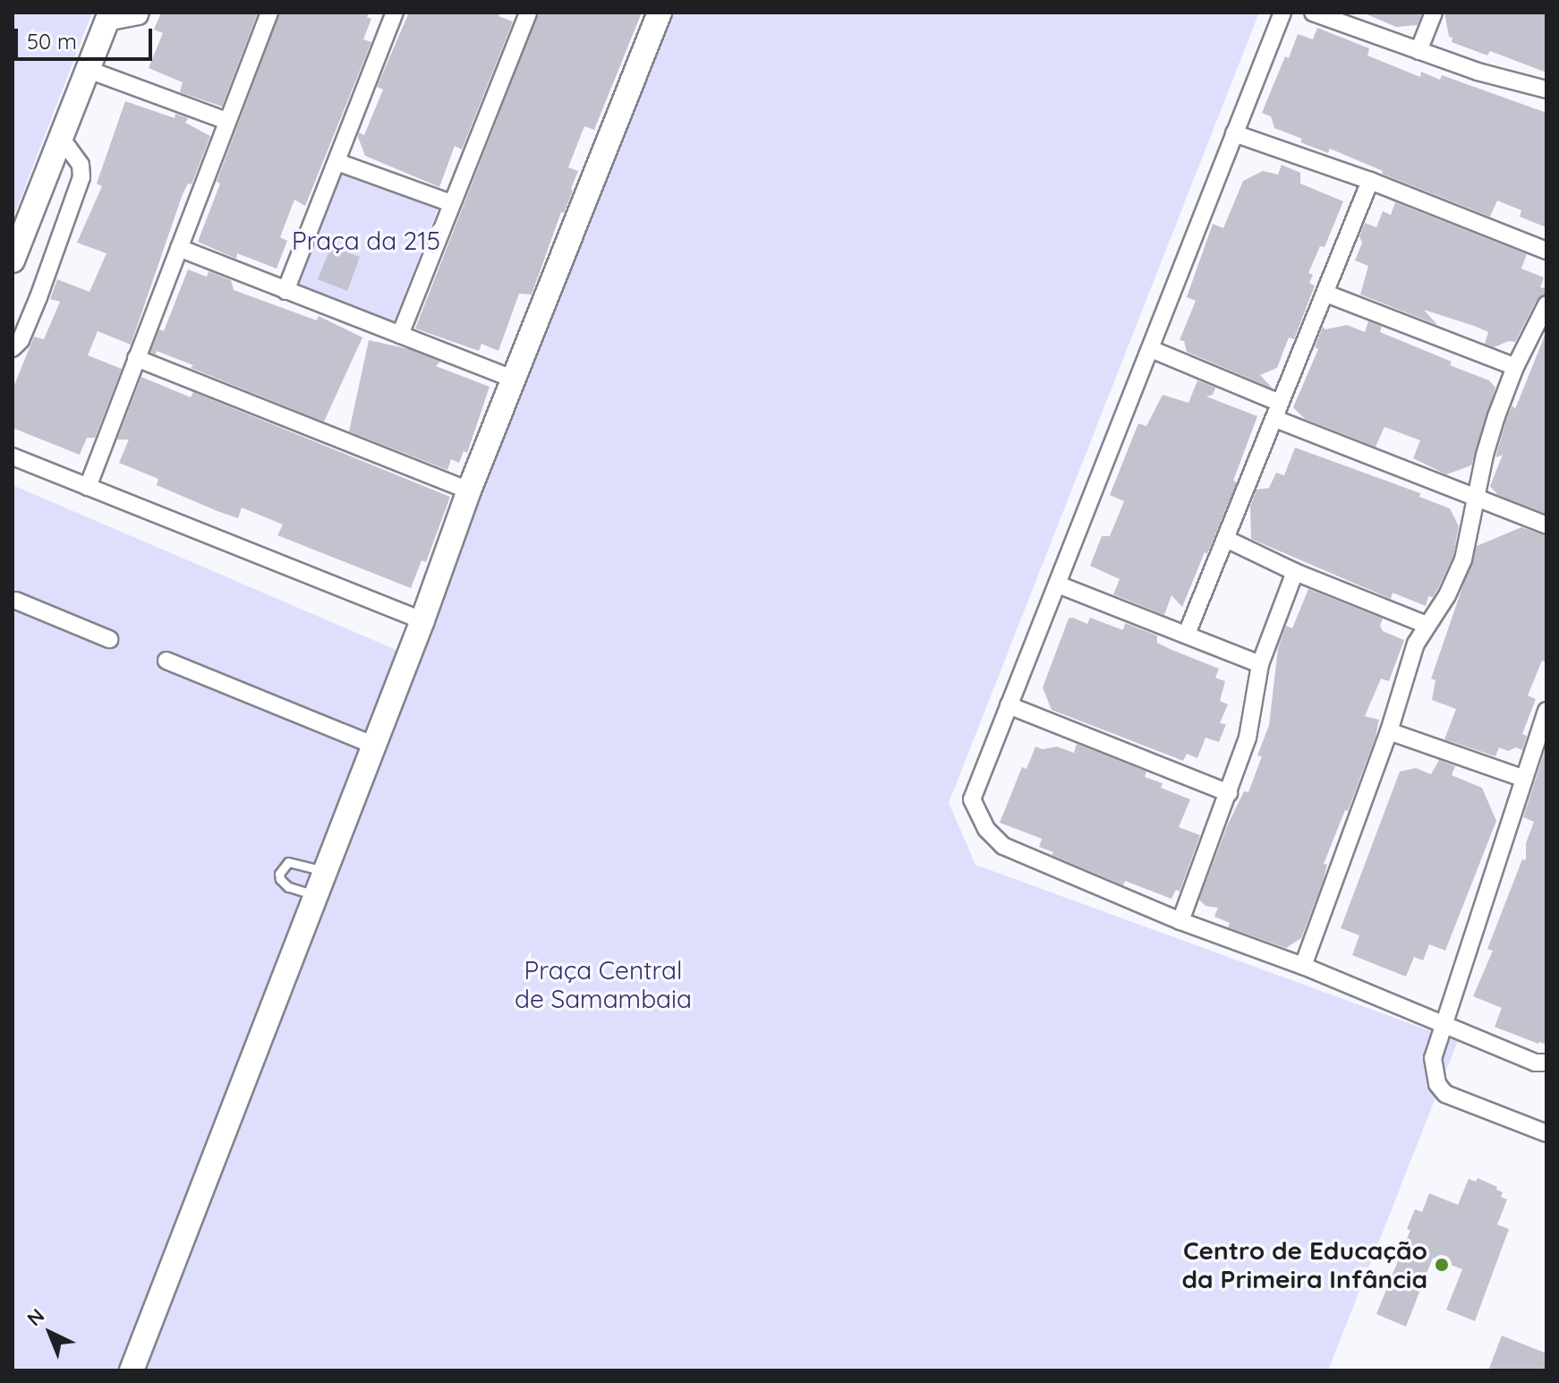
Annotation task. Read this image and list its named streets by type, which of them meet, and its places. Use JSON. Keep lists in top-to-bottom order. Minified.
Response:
{"parks":["Praça da 215","Praça Central de Samambaia"],"places":["Centro de Educação da Primeira Infância"],"scale_bar":"50 m","north":"top left"}
